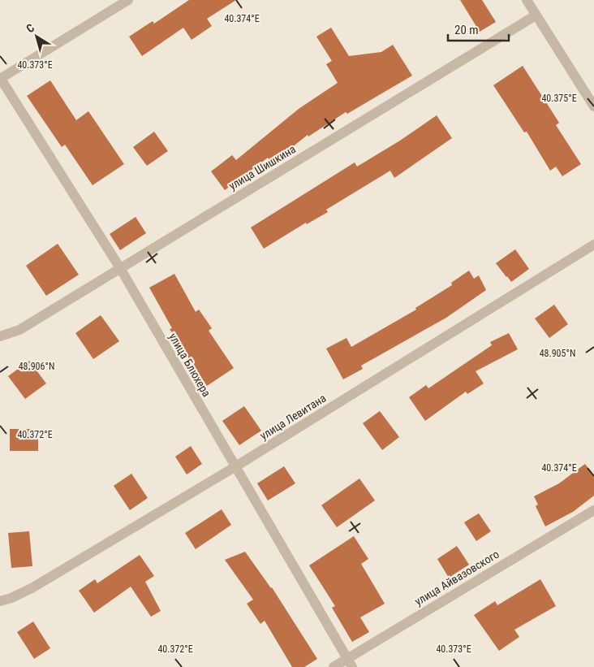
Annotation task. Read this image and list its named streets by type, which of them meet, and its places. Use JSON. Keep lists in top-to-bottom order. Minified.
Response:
{"streets":{"street":["улица Шишкина","улица Блюхера","улица Левитана","улица Айвазовского"]},"crossings":[["улица Шишкина","улица Блюхера"],["улица Блюхера","улица Левитана"],["улица Блюхера","улица Айвазовского"]],"scale_bar":"20 m","north":"top left","coordinates":["40.374°E","40.373°E","40.375°E","48.905°N","48.906°N","40.372°E"]}
